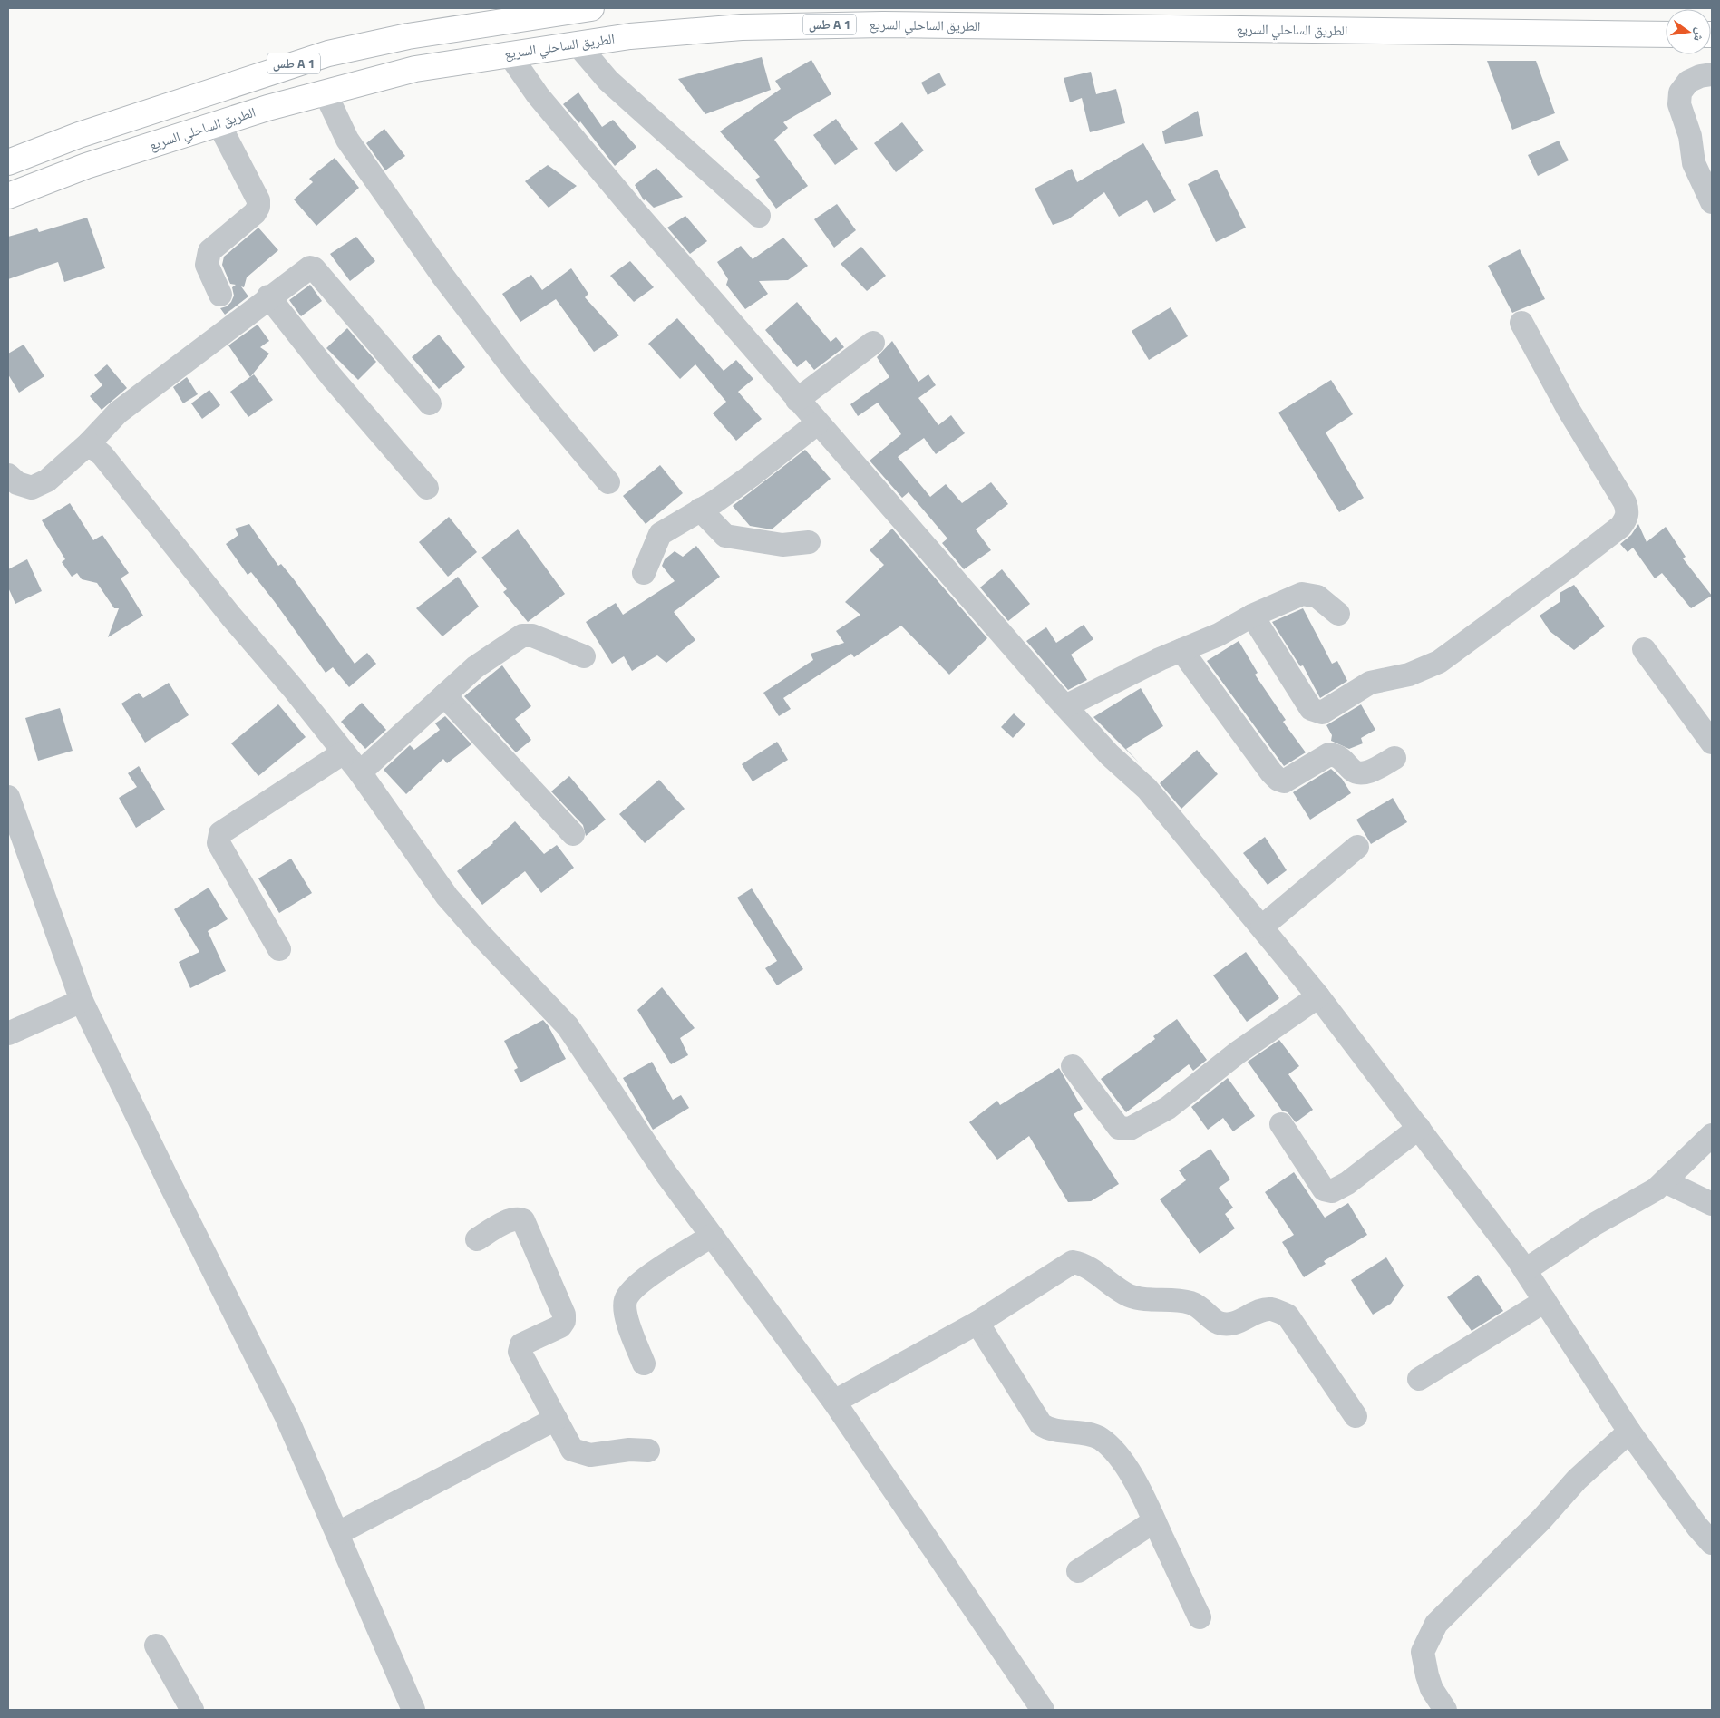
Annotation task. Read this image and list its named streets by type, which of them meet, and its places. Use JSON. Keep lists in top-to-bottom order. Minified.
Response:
{"streets":{"highway":["طس A 1","الطريق الساحلي السريع"]},"north":"right"}
